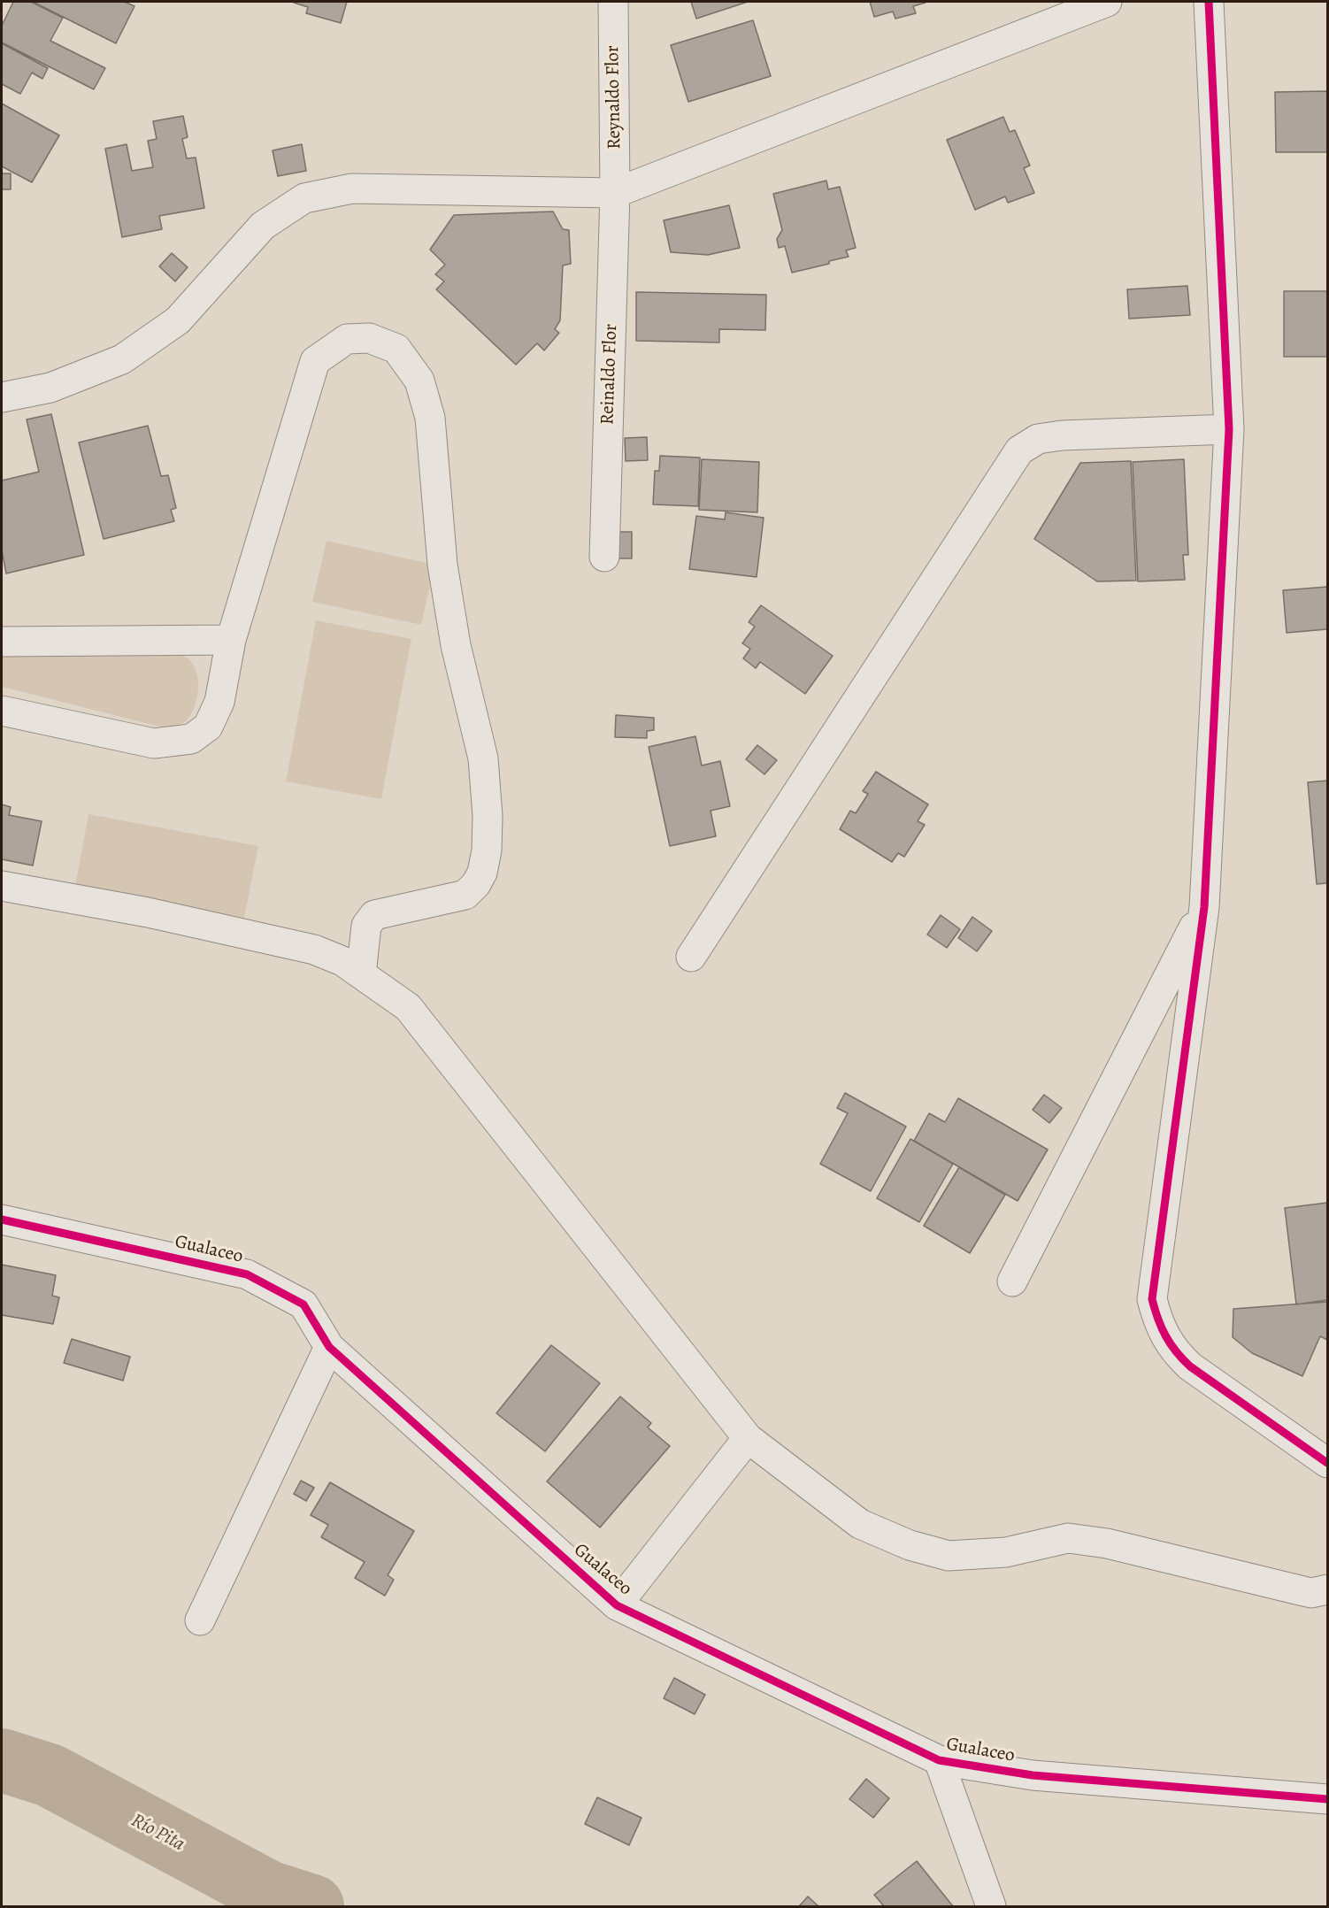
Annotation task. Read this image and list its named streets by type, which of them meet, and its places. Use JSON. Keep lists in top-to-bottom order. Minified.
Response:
{"streets":{"street":["Reynaldo Flor","Reinaldo Flor","Gualaceo"]},"crossings":[["Reynaldo Flor","Reinaldo Flor"]],"water":["Río Pita"]}
